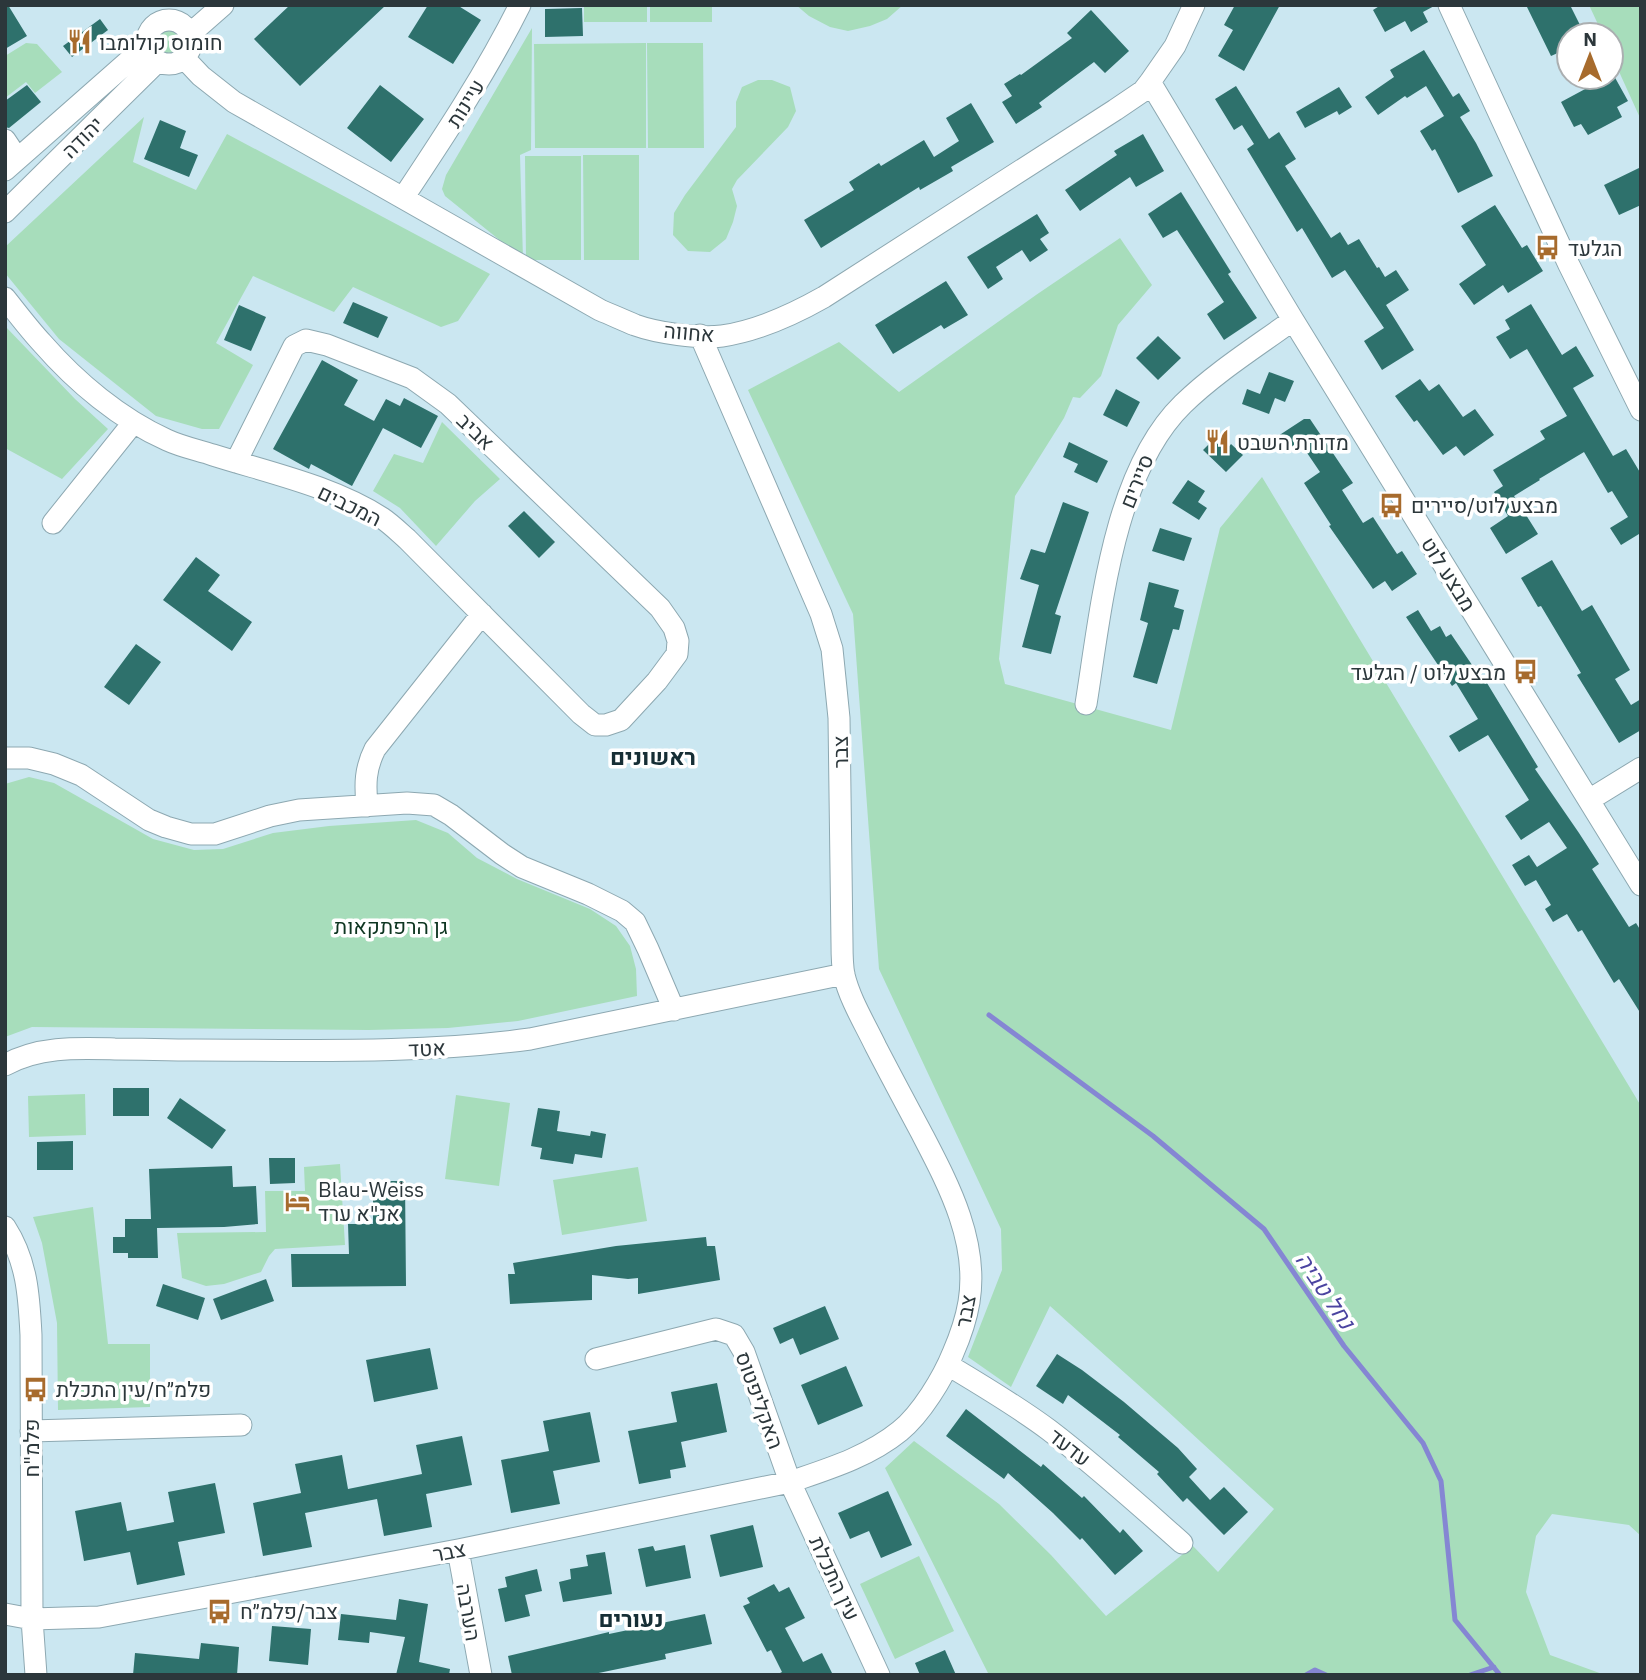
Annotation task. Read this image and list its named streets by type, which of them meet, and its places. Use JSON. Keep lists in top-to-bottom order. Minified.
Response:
{"streets":{"street":["עיינות","יהודה","אחווה","אביב","סיירים","המכבים","מבצע לוט","צבר","אטד","האקליפטוס","עדעד","פלמ\"ח","עין התכלת","הערבה"]},"crossings":[["עיינות","אחווה"],["יהודה","אחווה"],["אחווה","מבצע לוט"],["אחווה","צבר"],["אביב","המכבים"],["סיירים","מבצע לוט"],["צבר","אטד"],["צבר","האקליפטוס"],["צבר","עדעד"],["צבר","פלמ\"ח"],["צבר","עין התכלת"],["צבר","הערבה"],["האקליפטוס","עין התכלת"]],"districts":["ראשונים","נעורים"],"water":["נחל טביה"],"parks":["גן הרפתקאות"],"places":{"restaurant":["חומוס קולומבו","מדורת השבט"],"bus stop":["הגלעד","מבצע לוט/סיירים","מבצע לוט / הגלעד","פלמ״ח/עין התכלת","צבר/פלמ״ח"],"hotel":["Blau-Weiss אנ\"א ערד"]},"north":"top"}
